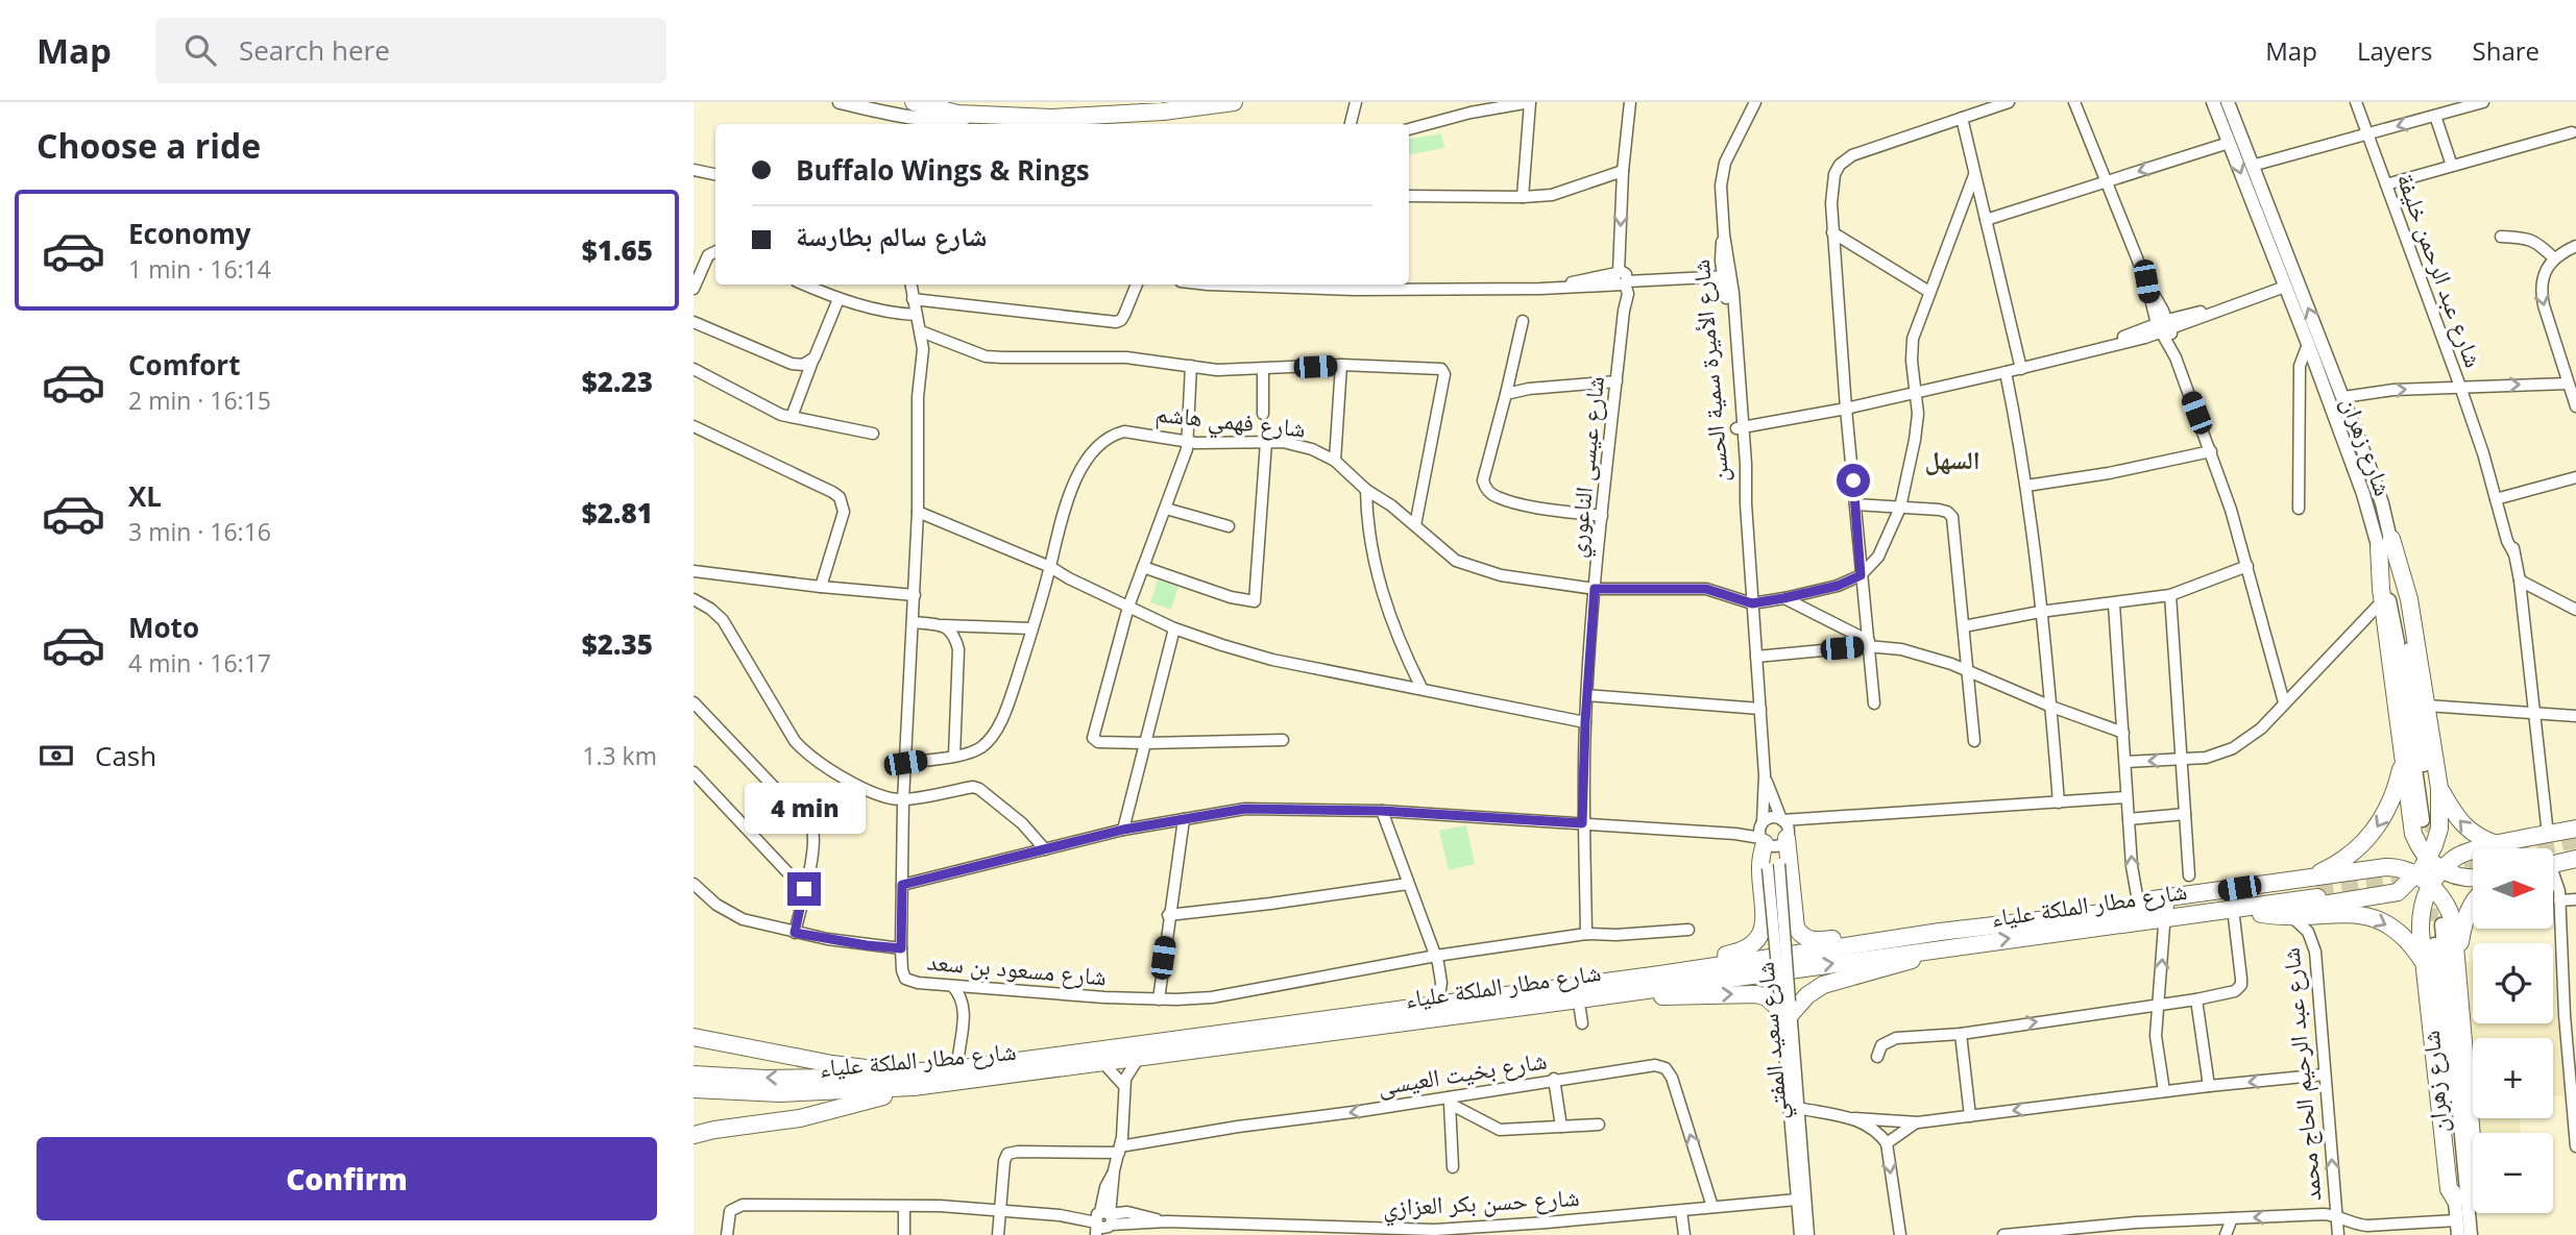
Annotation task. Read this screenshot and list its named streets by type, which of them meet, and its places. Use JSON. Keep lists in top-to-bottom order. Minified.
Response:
{"streets":{"highway":["شارع مطار الملكة علياء"],"main road":["شارع زهران"],"street":["شارع عبد الرحمن خليفة","شارع الأميرة سمية الحسن","شارع فهمي هاشم","شارع عيسى الناعوري","شارع مسعود بن سعد","شارع سعيد المفتي","شارع بخيت العيسى","شارع عبد الرحيم الحاج محمد","شارع حسن بكر العزازي"]},"crossings":[["شارع الأميرة سمية الحسن","شارع فهمي هاشم"],["شارع الأميرة سمية الحسن","شارع سعيد المفتي"],["شارع فهمي هاشم","شارع عيسى الناعوري"],["شارع فهمي هاشم","شارع مسعود بن سعد"],["شارع عيسى الناعوري","شارع مسعود بن سعد"],["شارع سعيد المفتي","شارع حسن بكر العزازي"],["شارع بخيت العيسى","شارع حسن بكر العزازي"]],"one_way":["شارع بخيت العيسى","شارع عبد الرحيم الحاج محمد"],"districts":["السهل"],"north":"right","page":{"header":"Map","search":"Search here","nav":["Map","Layers","Share"],"heading":"Choose a ride","banner":["Buffalo Wings & Rings","شارع سالم بطارسة"],"list":[{"name":"Economy","note":"1 min · 16:14","value":"$1.65"},{"name":"Comfort","note":"2 min · 16:15","value":"$2.23"},{"name":"XL","note":"3 min · 16:16","value":"$2.81"},{"name":"Moto","note":"4 min · 16:17","value":"$2.35"}],"pay":["Cash","1.3 km"],"bubble":"4 min","map_buttons":["+","−"],"buttons":"Confirm"}}
